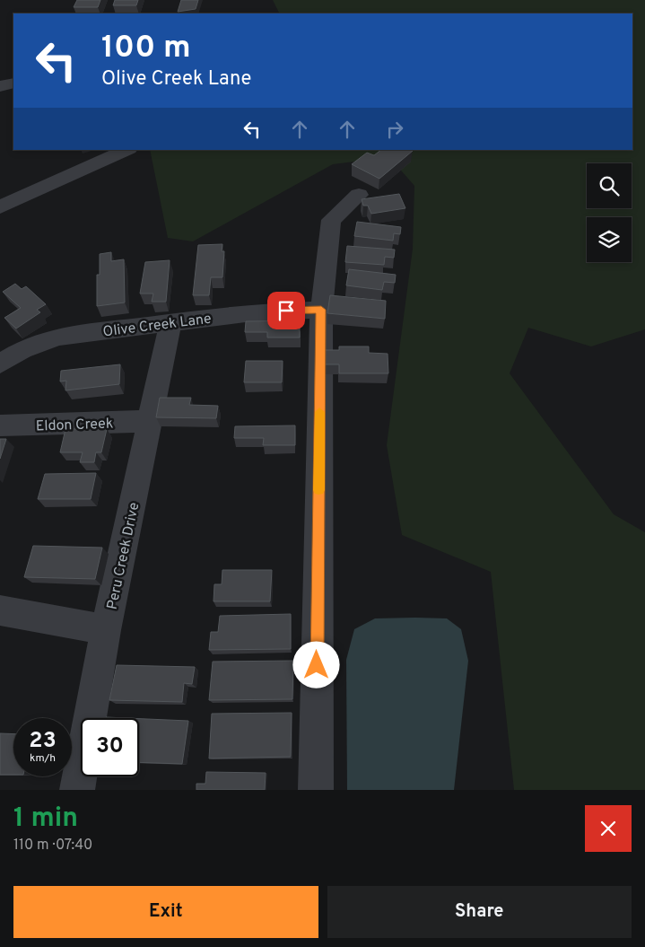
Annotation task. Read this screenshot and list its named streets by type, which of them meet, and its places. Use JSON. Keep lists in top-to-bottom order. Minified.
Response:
{"streets":{"street":["Olive Creek Lane","Eldon Creek","Peru Creek Drive"]},"crossings":[["Olive Creek Lane","Peru Creek Drive"],["Eldon Creek","Peru Creek Drive"]],"page":{"turn":["100 m","Olive Creek Lane"],"speed":"23 km/h","limit":"30","heading":["1 min","110 m · 07:40"],"buttons":["Exit","Share"]}}
